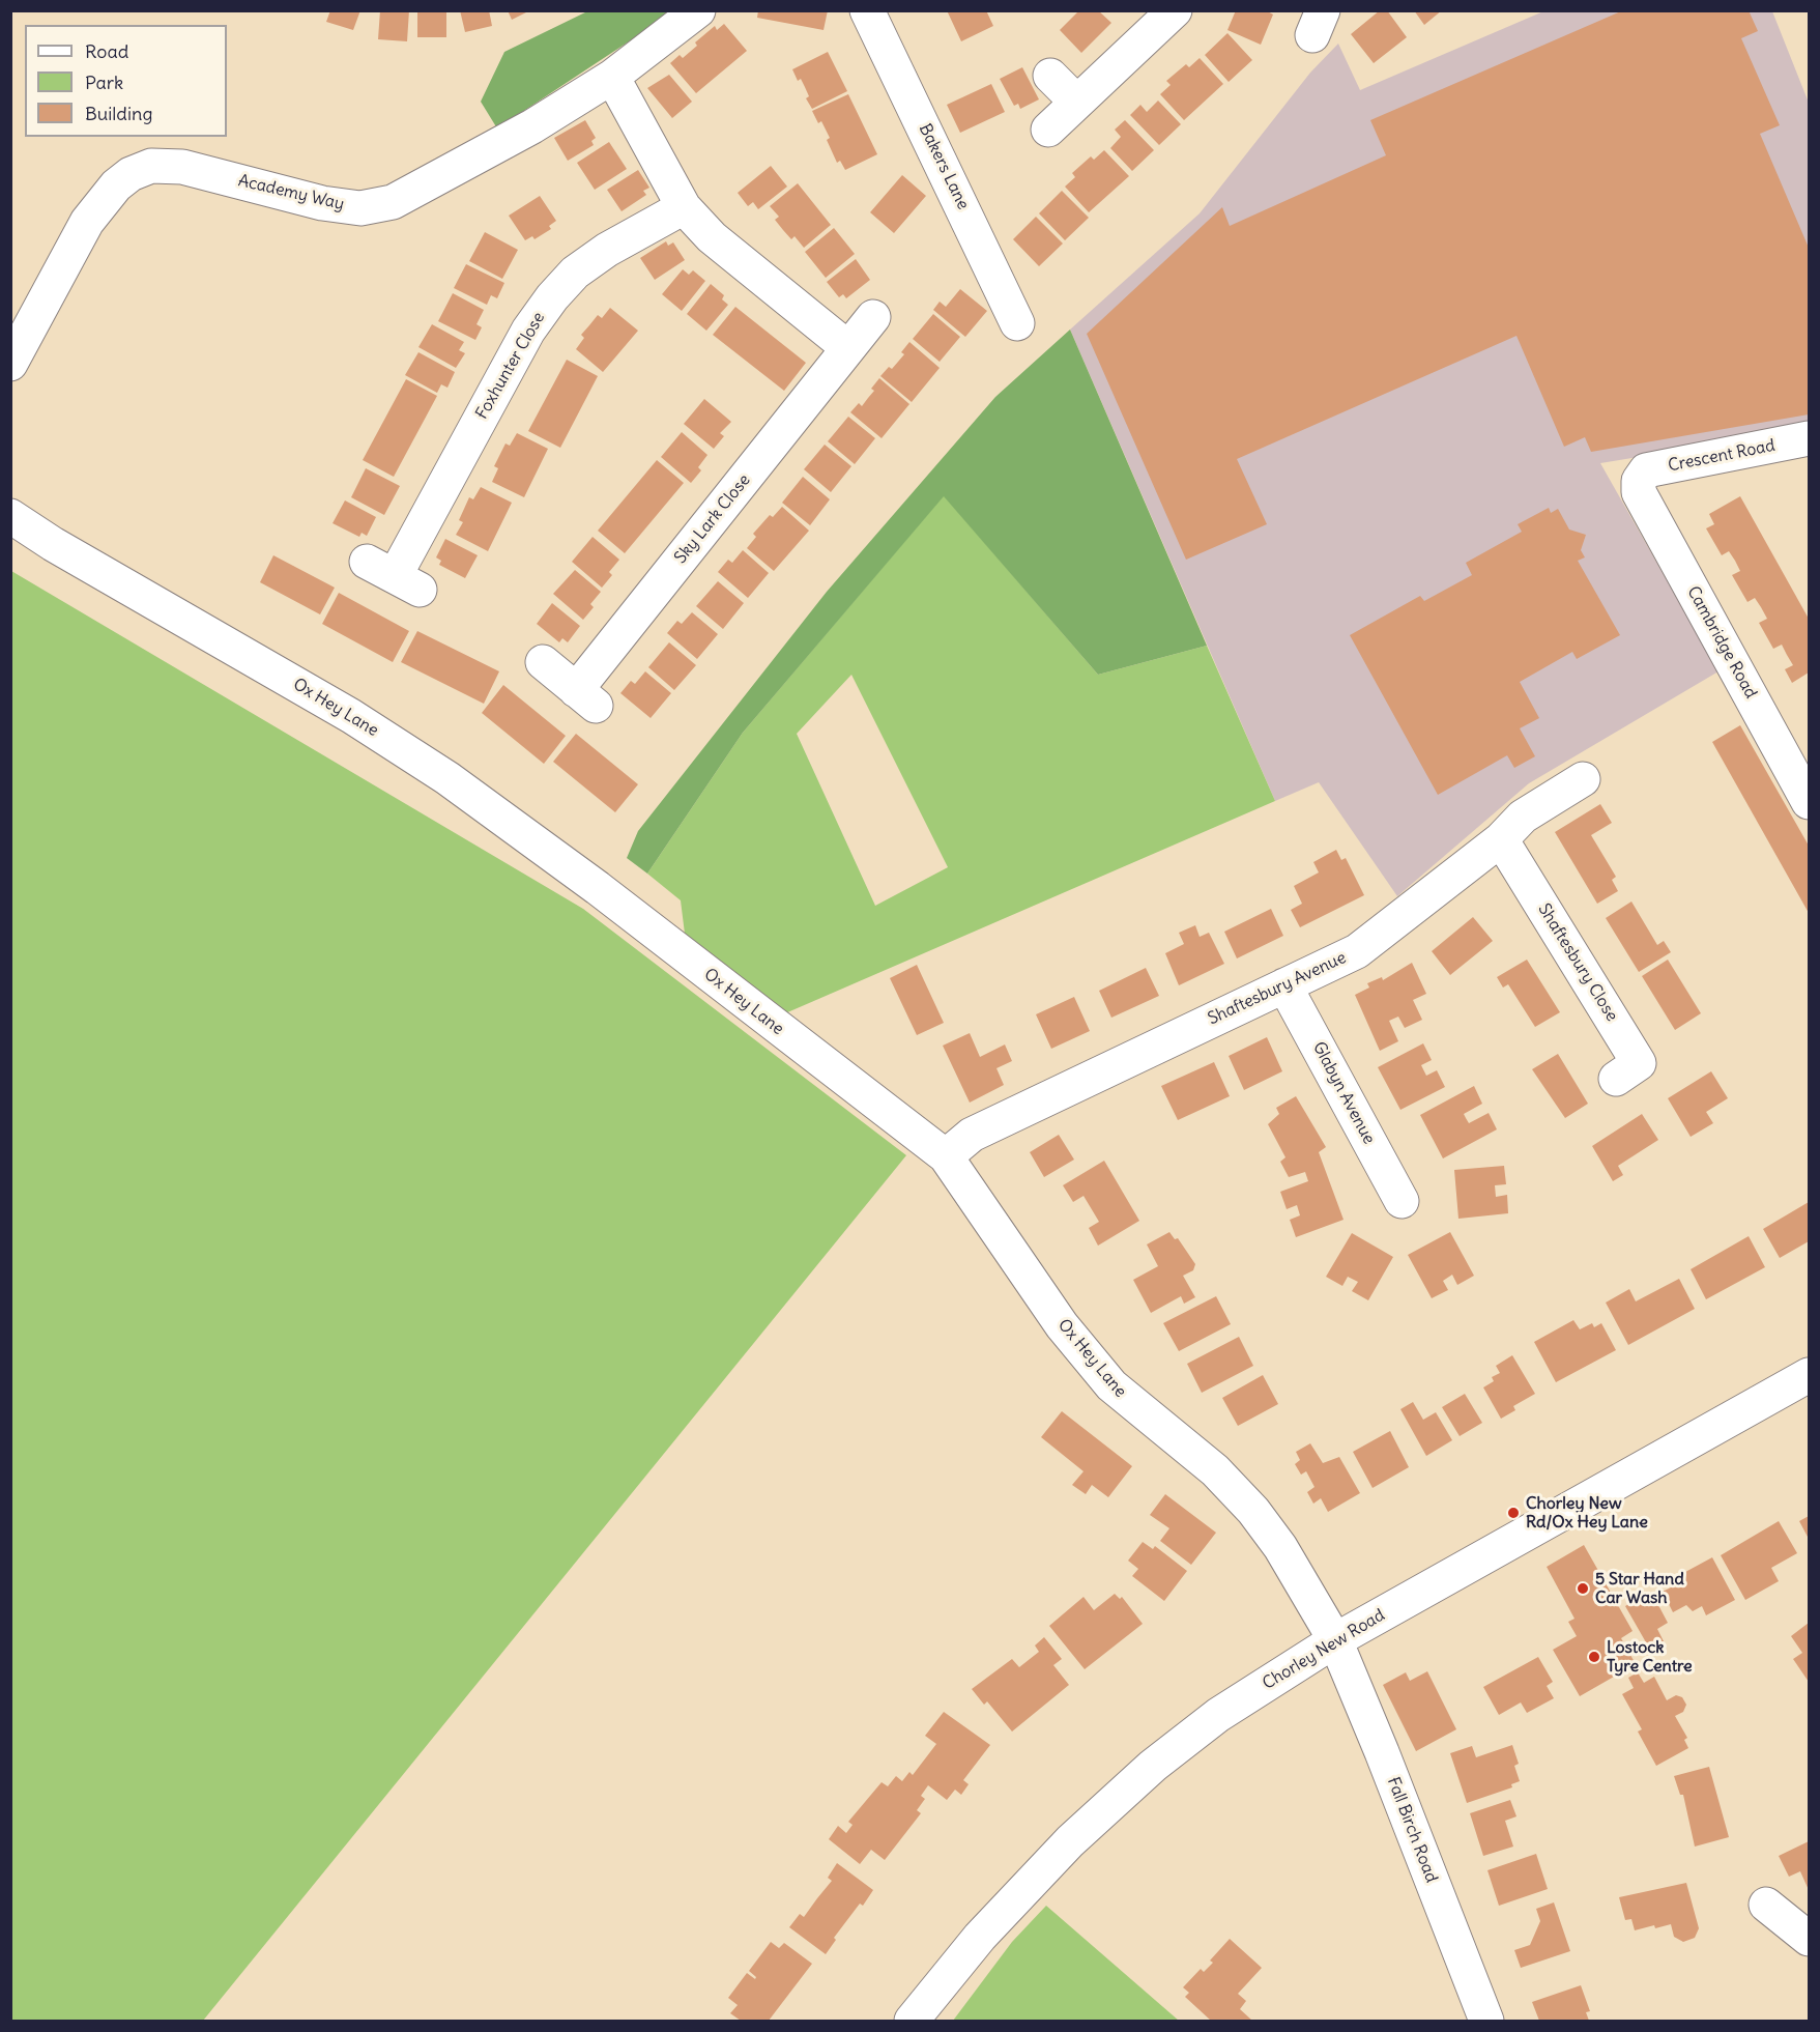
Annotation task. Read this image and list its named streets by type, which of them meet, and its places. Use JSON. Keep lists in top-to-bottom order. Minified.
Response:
{"streets":{"main road":["Bakers Lane","Academy Way","Foxhunter Close","Crescent Road","Sky Lark Close","Cambridge Road","Ox Hey Lane","Shaftesbury Close","Shaftesbury Avenue","Glabyn Avenue","Chorley New Road","Fall Birch Road"]},"crossings":[["Crescent Road","Cambridge Road"],["Ox Hey Lane","Shaftesbury Avenue"],["Ox Hey Lane","Chorley New Road"],["Ox Hey Lane","Fall Birch Road"],["Shaftesbury Close","Shaftesbury Avenue"],["Shaftesbury Avenue","Glabyn Avenue"],["Chorley New Road","Fall Birch Road"]],"places":["Chorley New Rd/Ox Hey Lane","5 Star Hand Car Wash","Lostock Tyre Centre"],"legend":["Road","Park","Building"]}
